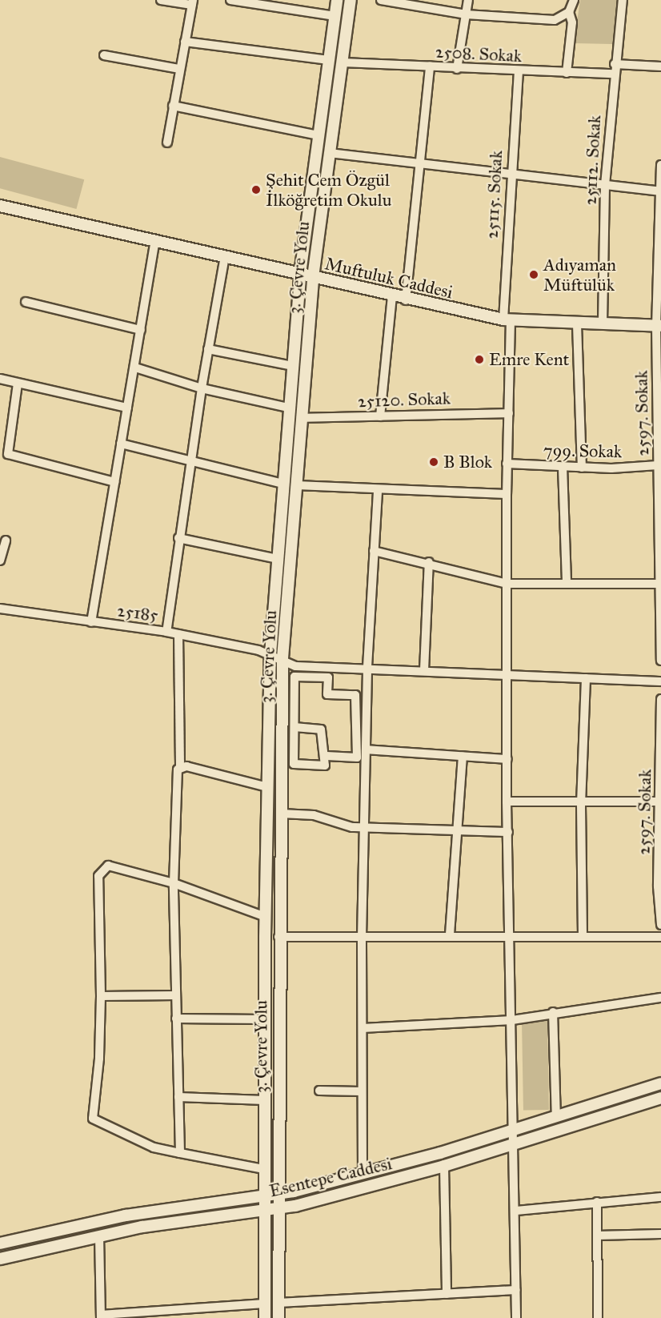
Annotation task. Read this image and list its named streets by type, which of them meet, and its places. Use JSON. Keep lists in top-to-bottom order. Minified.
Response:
{"streets":{"main road":["3. Çevre Yolu","Muftuluk Caddesi","Esentepe Caddesi"],"street":["2508. Sokak","25112. Sokak","25115. Sokak","25120. Sokak","2597. Sokak","799. Sokak","25185"]},"crossings":[["2508. Sokak","25112. Sokak"],["2508. Sokak","25115. Sokak"],["2508. Sokak","3. Çevre Yolu"],["25112. Sokak","Muftuluk Caddesi"],["25115. Sokak","Muftuluk Caddesi"],["25115. Sokak","25120. Sokak"],["25115. Sokak","799. Sokak"],["25115. Sokak","25185"],["25115. Sokak","Esentepe Caddesi"],["3. Çevre Yolu","Muftuluk Caddesi"],["3. Çevre Yolu","25120. Sokak"],["3. Çevre Yolu","25185"],["3. Çevre Yolu","Esentepe Caddesi"],["Muftuluk Caddesi","2597. Sokak"],["2597. Sokak","799. Sokak"]],"places":["Şehit Cem Özgül İlköğretim Okulu","Adıyaman Müftülük","Emre Kent","B Blok"]}
